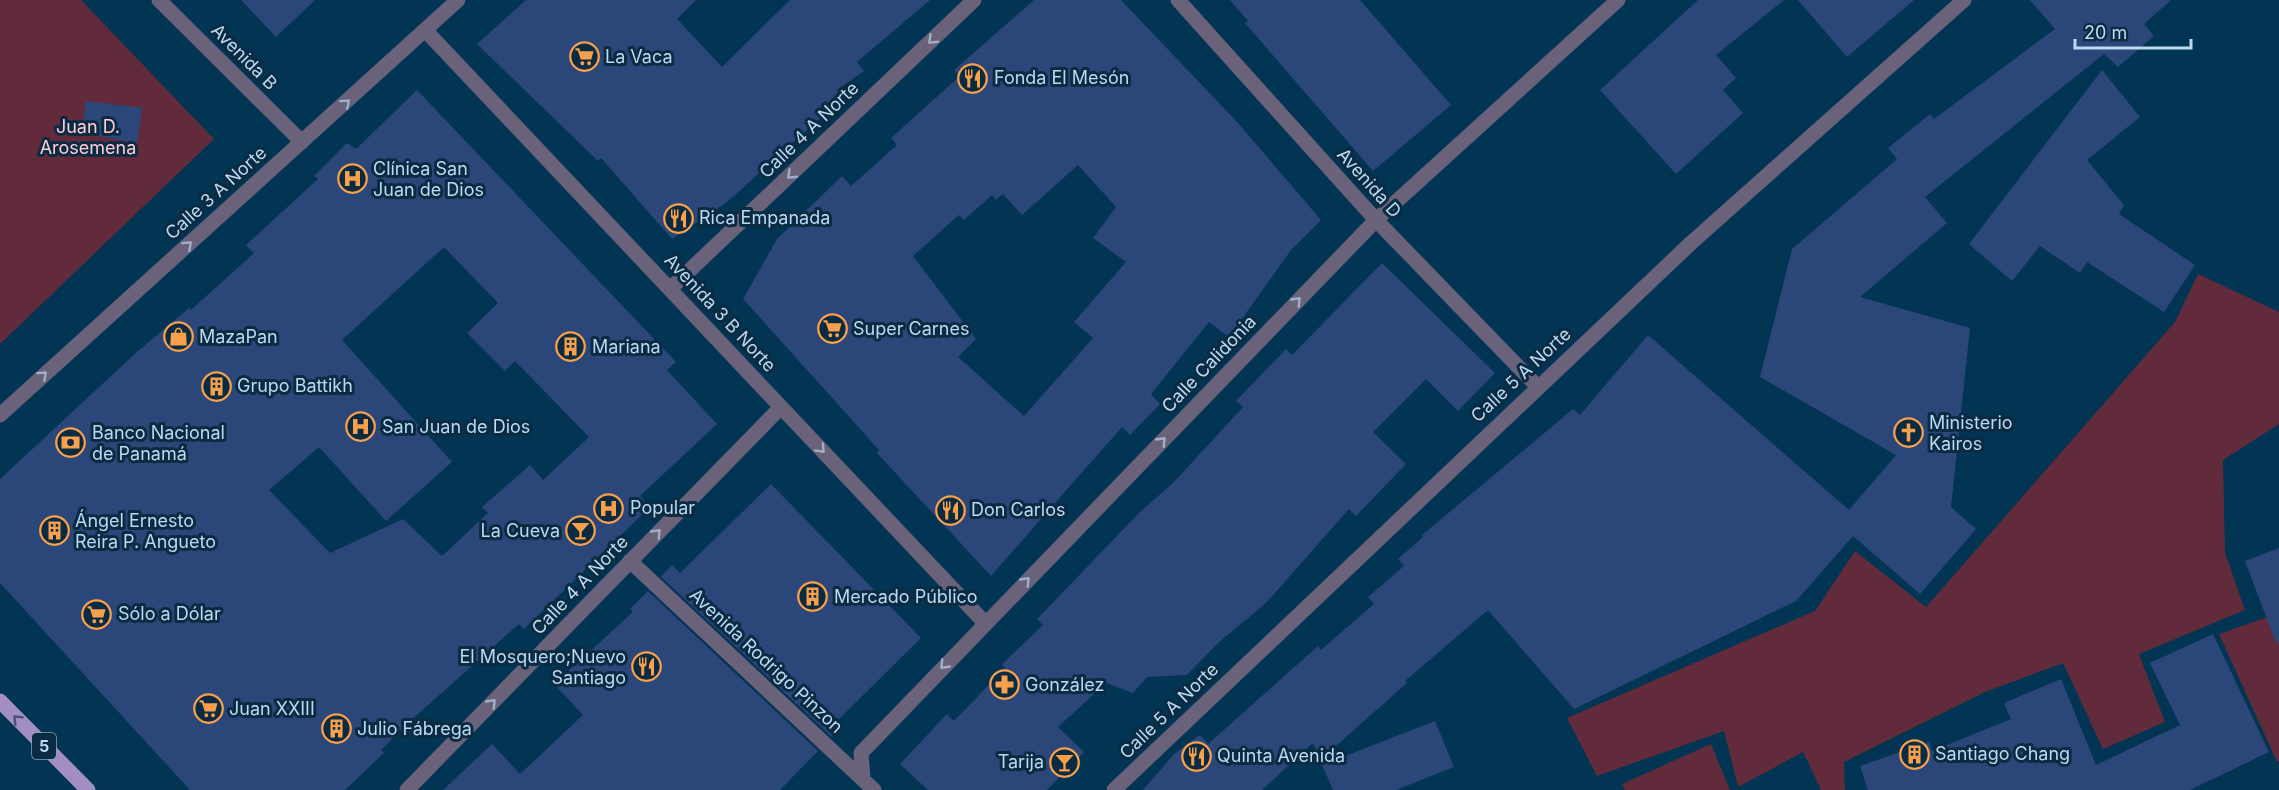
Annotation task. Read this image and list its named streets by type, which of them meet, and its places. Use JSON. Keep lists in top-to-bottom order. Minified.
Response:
{"streets":{"main road":["5"],"street":["Avenida B","Calle 4 A Norte","Avenida D","Calle 3 A Norte","Avenida 3 B Norte","Calle Calidonia","Calle 5 A Norte","Avenida Rodrigo Pinzon"]},"crossings":[["Avenida B","Calle 3 A Norte"],["Calle 4 A Norte","Avenida 3 B Norte"],["Calle 4 A Norte","Avenida Rodrigo Pinzon"],["Avenida D","Calle Calidonia"],["Avenida D","Calle 5 A Norte"],["Calle 3 A Norte","Avenida 3 B Norte"],["Avenida 3 B Norte","Calle Calidonia"],["Calle Calidonia","Avenida Rodrigo Pinzon"]],"one_way":["Calle 3 A Norte","Avenida 3 B Norte"],"parks":["Juan D. Arosemena"],"places":{"supermarket":["La Vaca","Super Carnes","Sólo a Dólar","Juan XXIII"],"restaurant":["Fonda El Mesón","Rica Empanada","Don Carlos","El Mosquero;Nuevo Santiago","Quinta Avenida"],"hospital":["Clínica San Juan de Dios","San Juan de Dios","Popular"],"shop":["MazaPan"],"building":["Mariana","Grupo Battikh","Ángel Ernesto Reira P. Angueto","Mercado Público","Julio Fábrega","Santiago Chang"],"church":["Ministerio Kairos"],"bank":["Banco Nacional de Panamá"],"bar":["La Cueva","Tarija"],"pharmacy":["González"]},"scale_bar":"20 m"}
